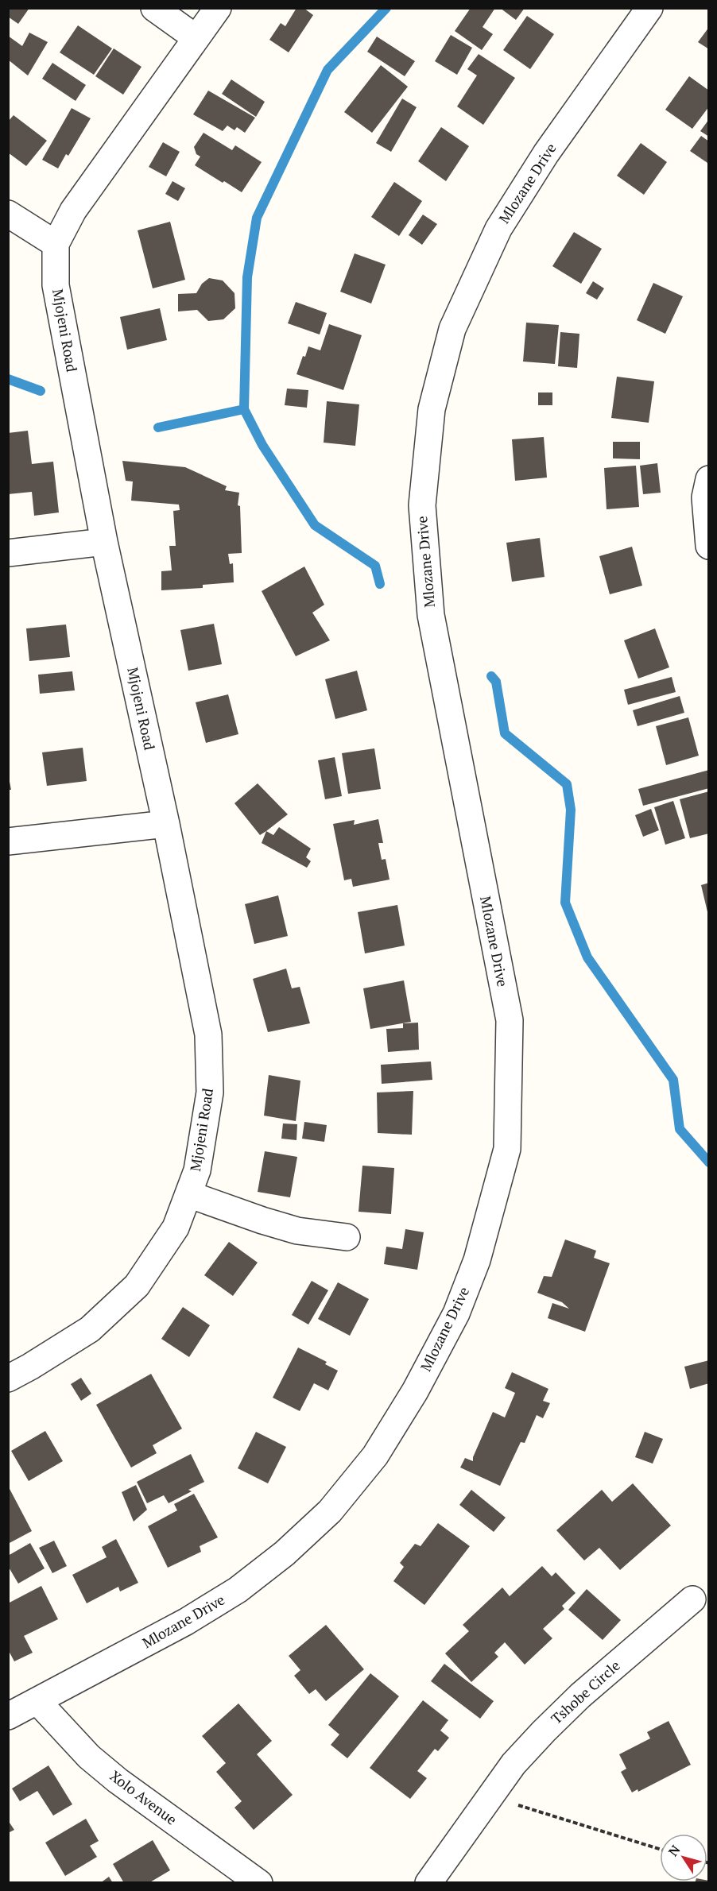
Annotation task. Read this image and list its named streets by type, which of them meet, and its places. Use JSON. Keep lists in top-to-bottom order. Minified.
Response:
{"streets":{"street":["Mlozane Drive","Mjojeni Road","Tshobe Circle","Xolo Avenue"]},"crossings":[["Mlozane Drive","Xolo Avenue"]],"north":"top left"}
